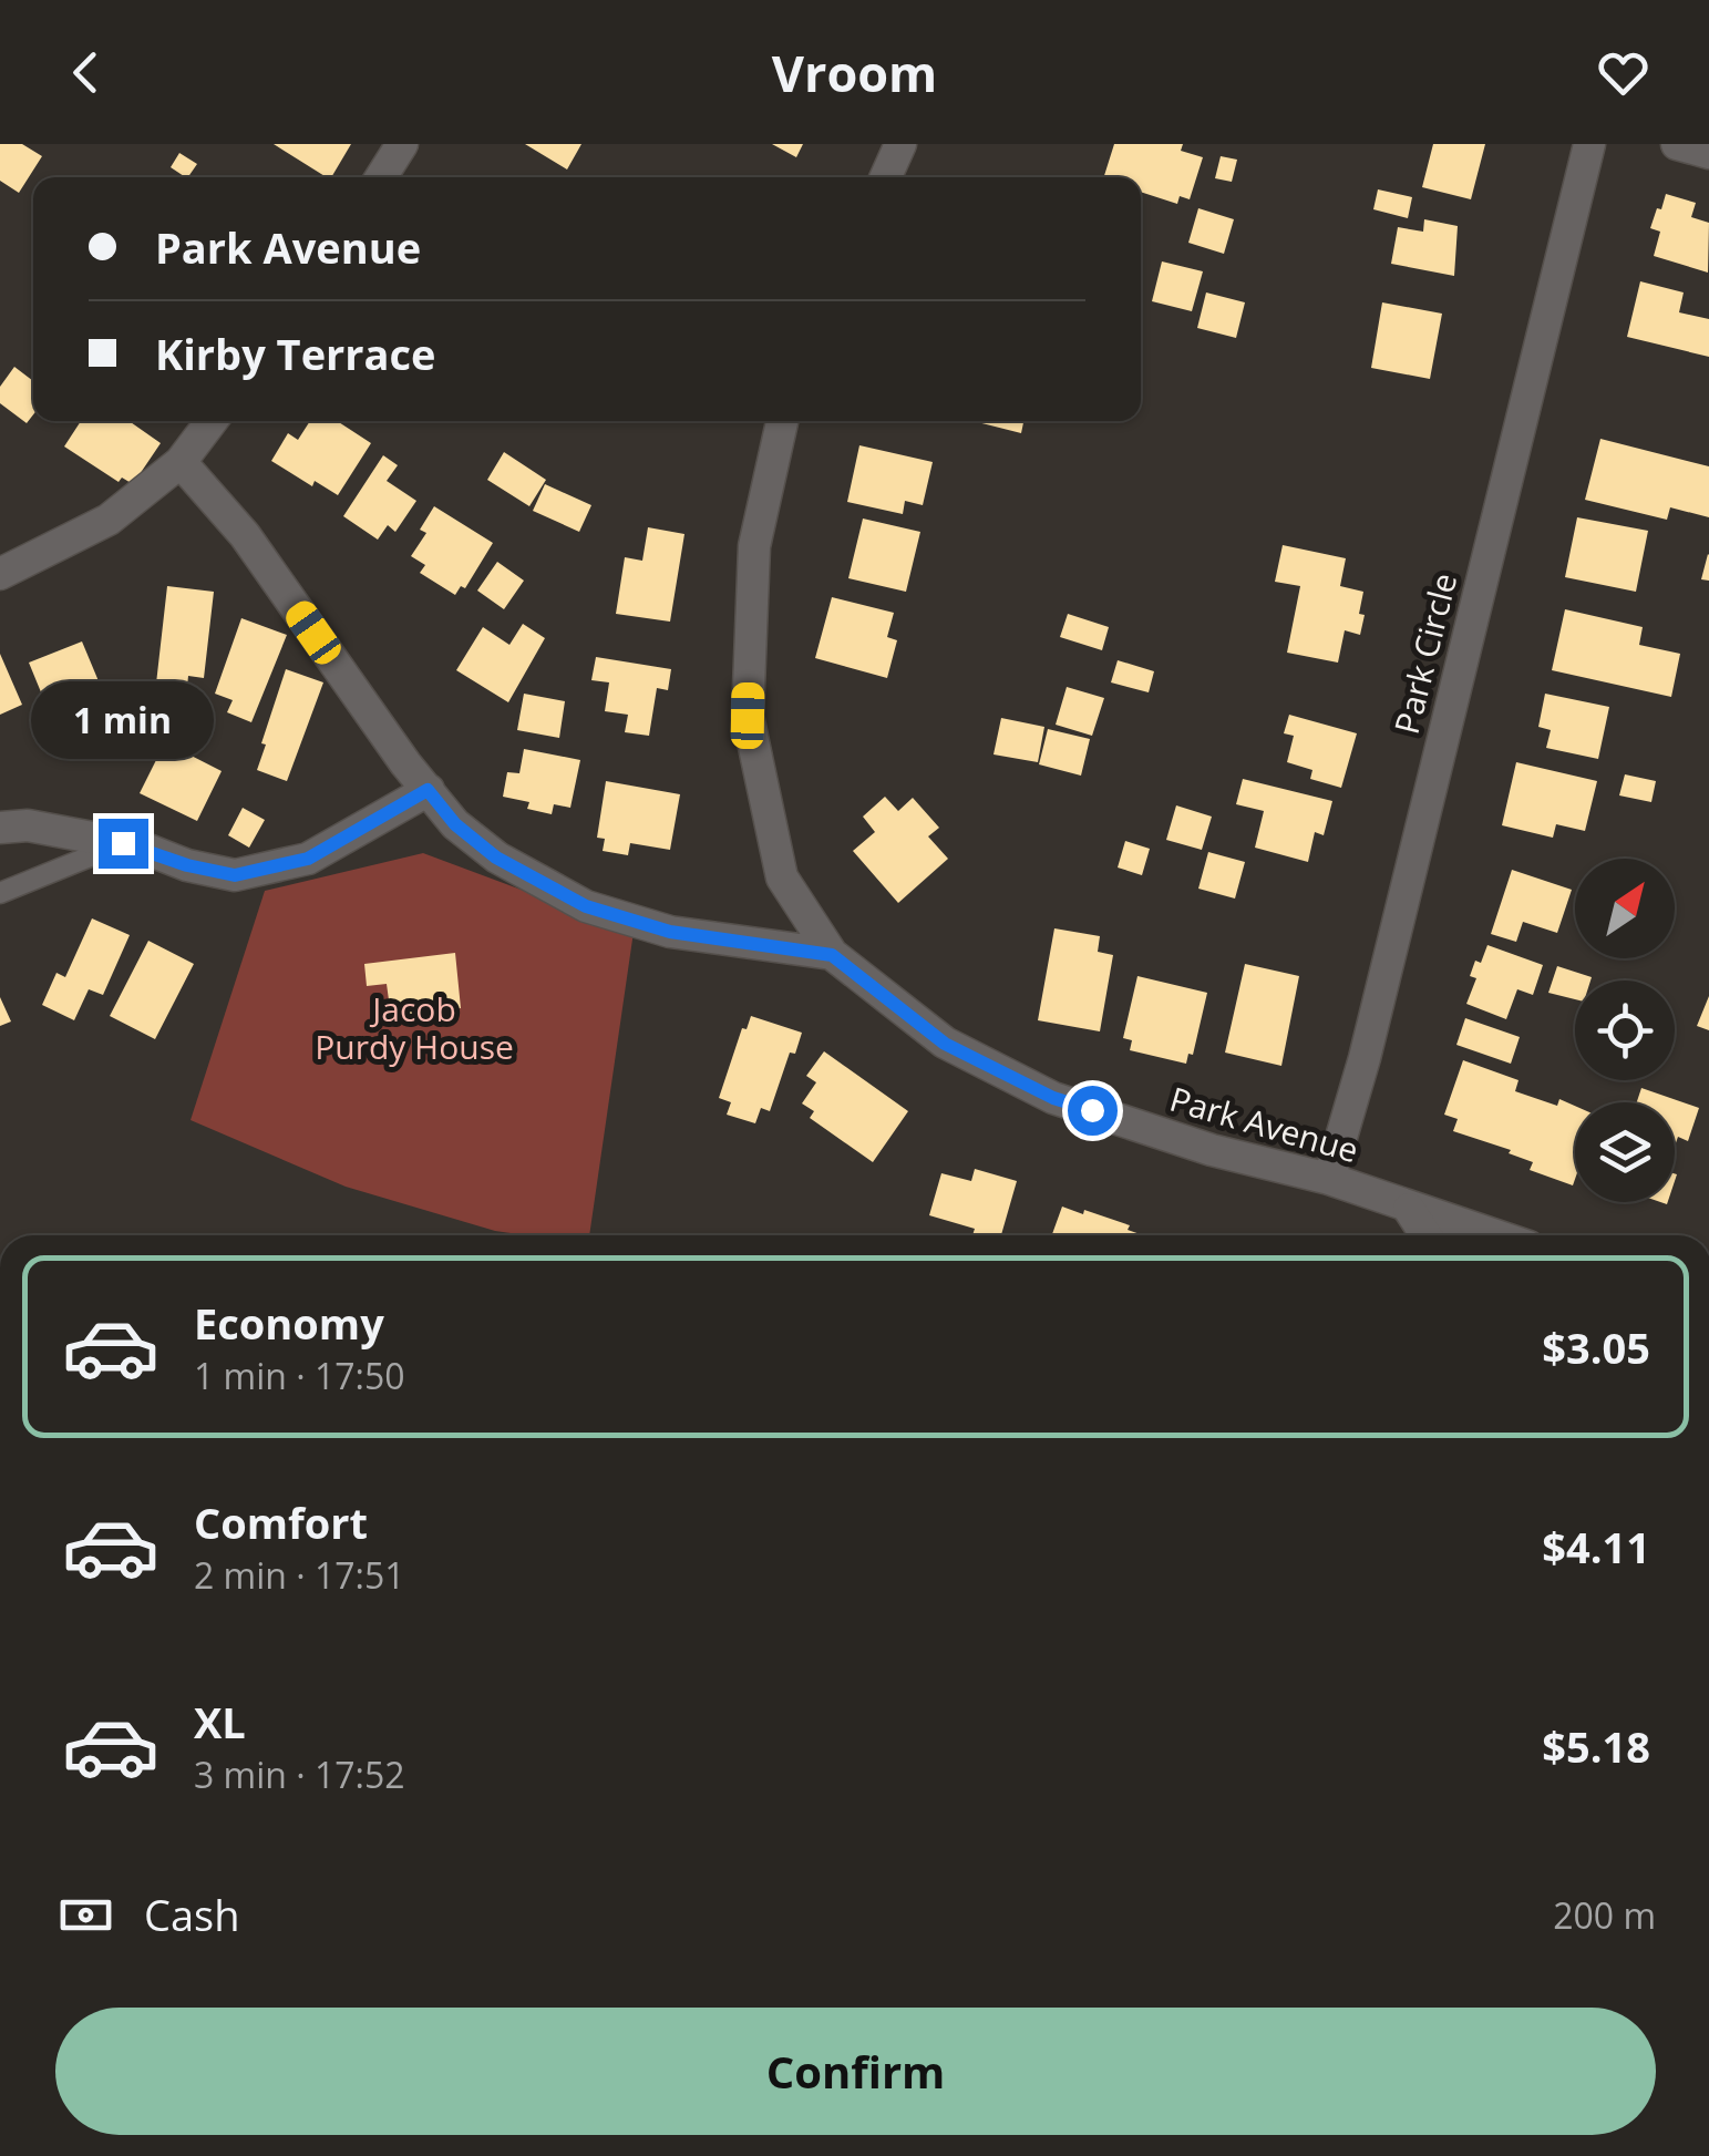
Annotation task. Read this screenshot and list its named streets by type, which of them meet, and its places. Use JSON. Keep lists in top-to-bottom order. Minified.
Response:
{"streets":{"street":["Park Circle","Park Avenue"]},"crossings":[["Park Circle","Park Avenue"]],"parks":["Jacob Purdy House"],"north":"top right","page":{"header":"Vroom","banner":["Park Avenue","Kirby Terrace"],"bubble":"1 min","list":[{"name":"Economy","note":"1 min · 17:50","value":"$3.05"},{"name":"Comfort","note":"2 min · 17:51","value":"$4.11"},{"name":"XL","note":"3 min · 17:52","value":"$5.18"}],"pay":["Cash","200 m"],"buttons":"Confirm"}}
